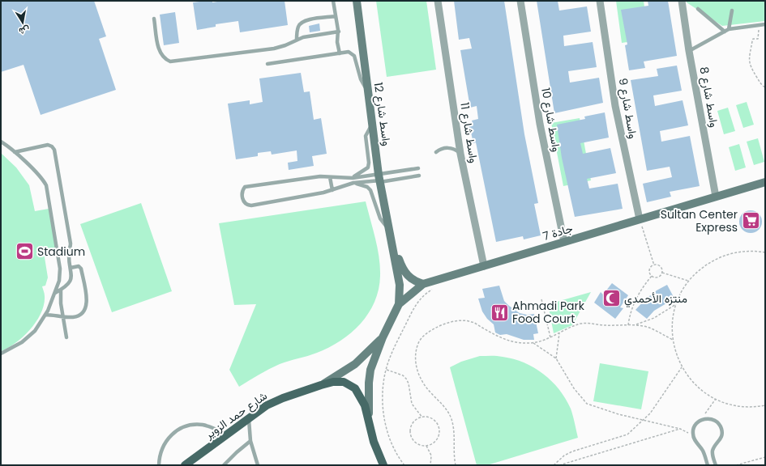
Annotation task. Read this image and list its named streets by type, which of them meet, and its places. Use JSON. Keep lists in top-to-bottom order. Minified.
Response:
{"streets":{"main road":["واسط شارع 12","جادة 7","شارع حمد الزوير"],"street":["واسط شارع 8","واسط شارع 9","واسط شارع 10","واسط شارع 11"]},"crossings":[["واسط شارع 8","جادة 7"],["واسط شارع 9","جادة 7"],["واسط شارع 12","جادة 7"],["واسط شارع 10","جادة 7"],["واسط شارع 11","جادة 7"],["جادة 7","شارع حمد الزوير"]],"places":{"supermarket":["Sultan Center Express"],"sports":["Stadium"],"mosque":["منتزه الأحمدي"],"restaurant":["Ahmadi Park Food Court"]},"north":"bottom"}
